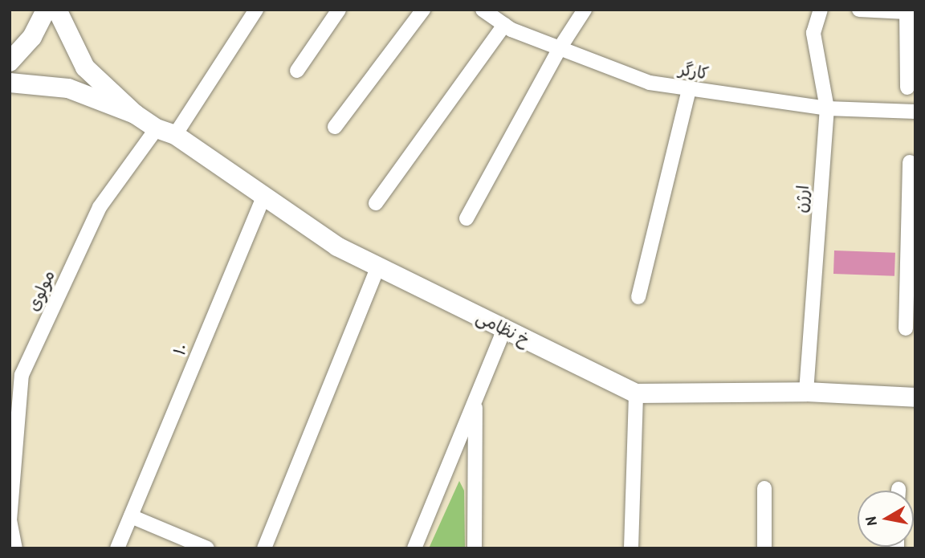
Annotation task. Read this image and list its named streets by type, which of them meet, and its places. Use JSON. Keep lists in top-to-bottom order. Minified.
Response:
{"streets":{"street":["کارگر","ارژن","مولوی","خ نظامی","۱۰"]},"crossings":[["کارگر","ارژن"],["ارژن","خ نظامی"],["مولوی","خ نظامی"],["خ نظامی","۱۰"]],"north":"left"}
